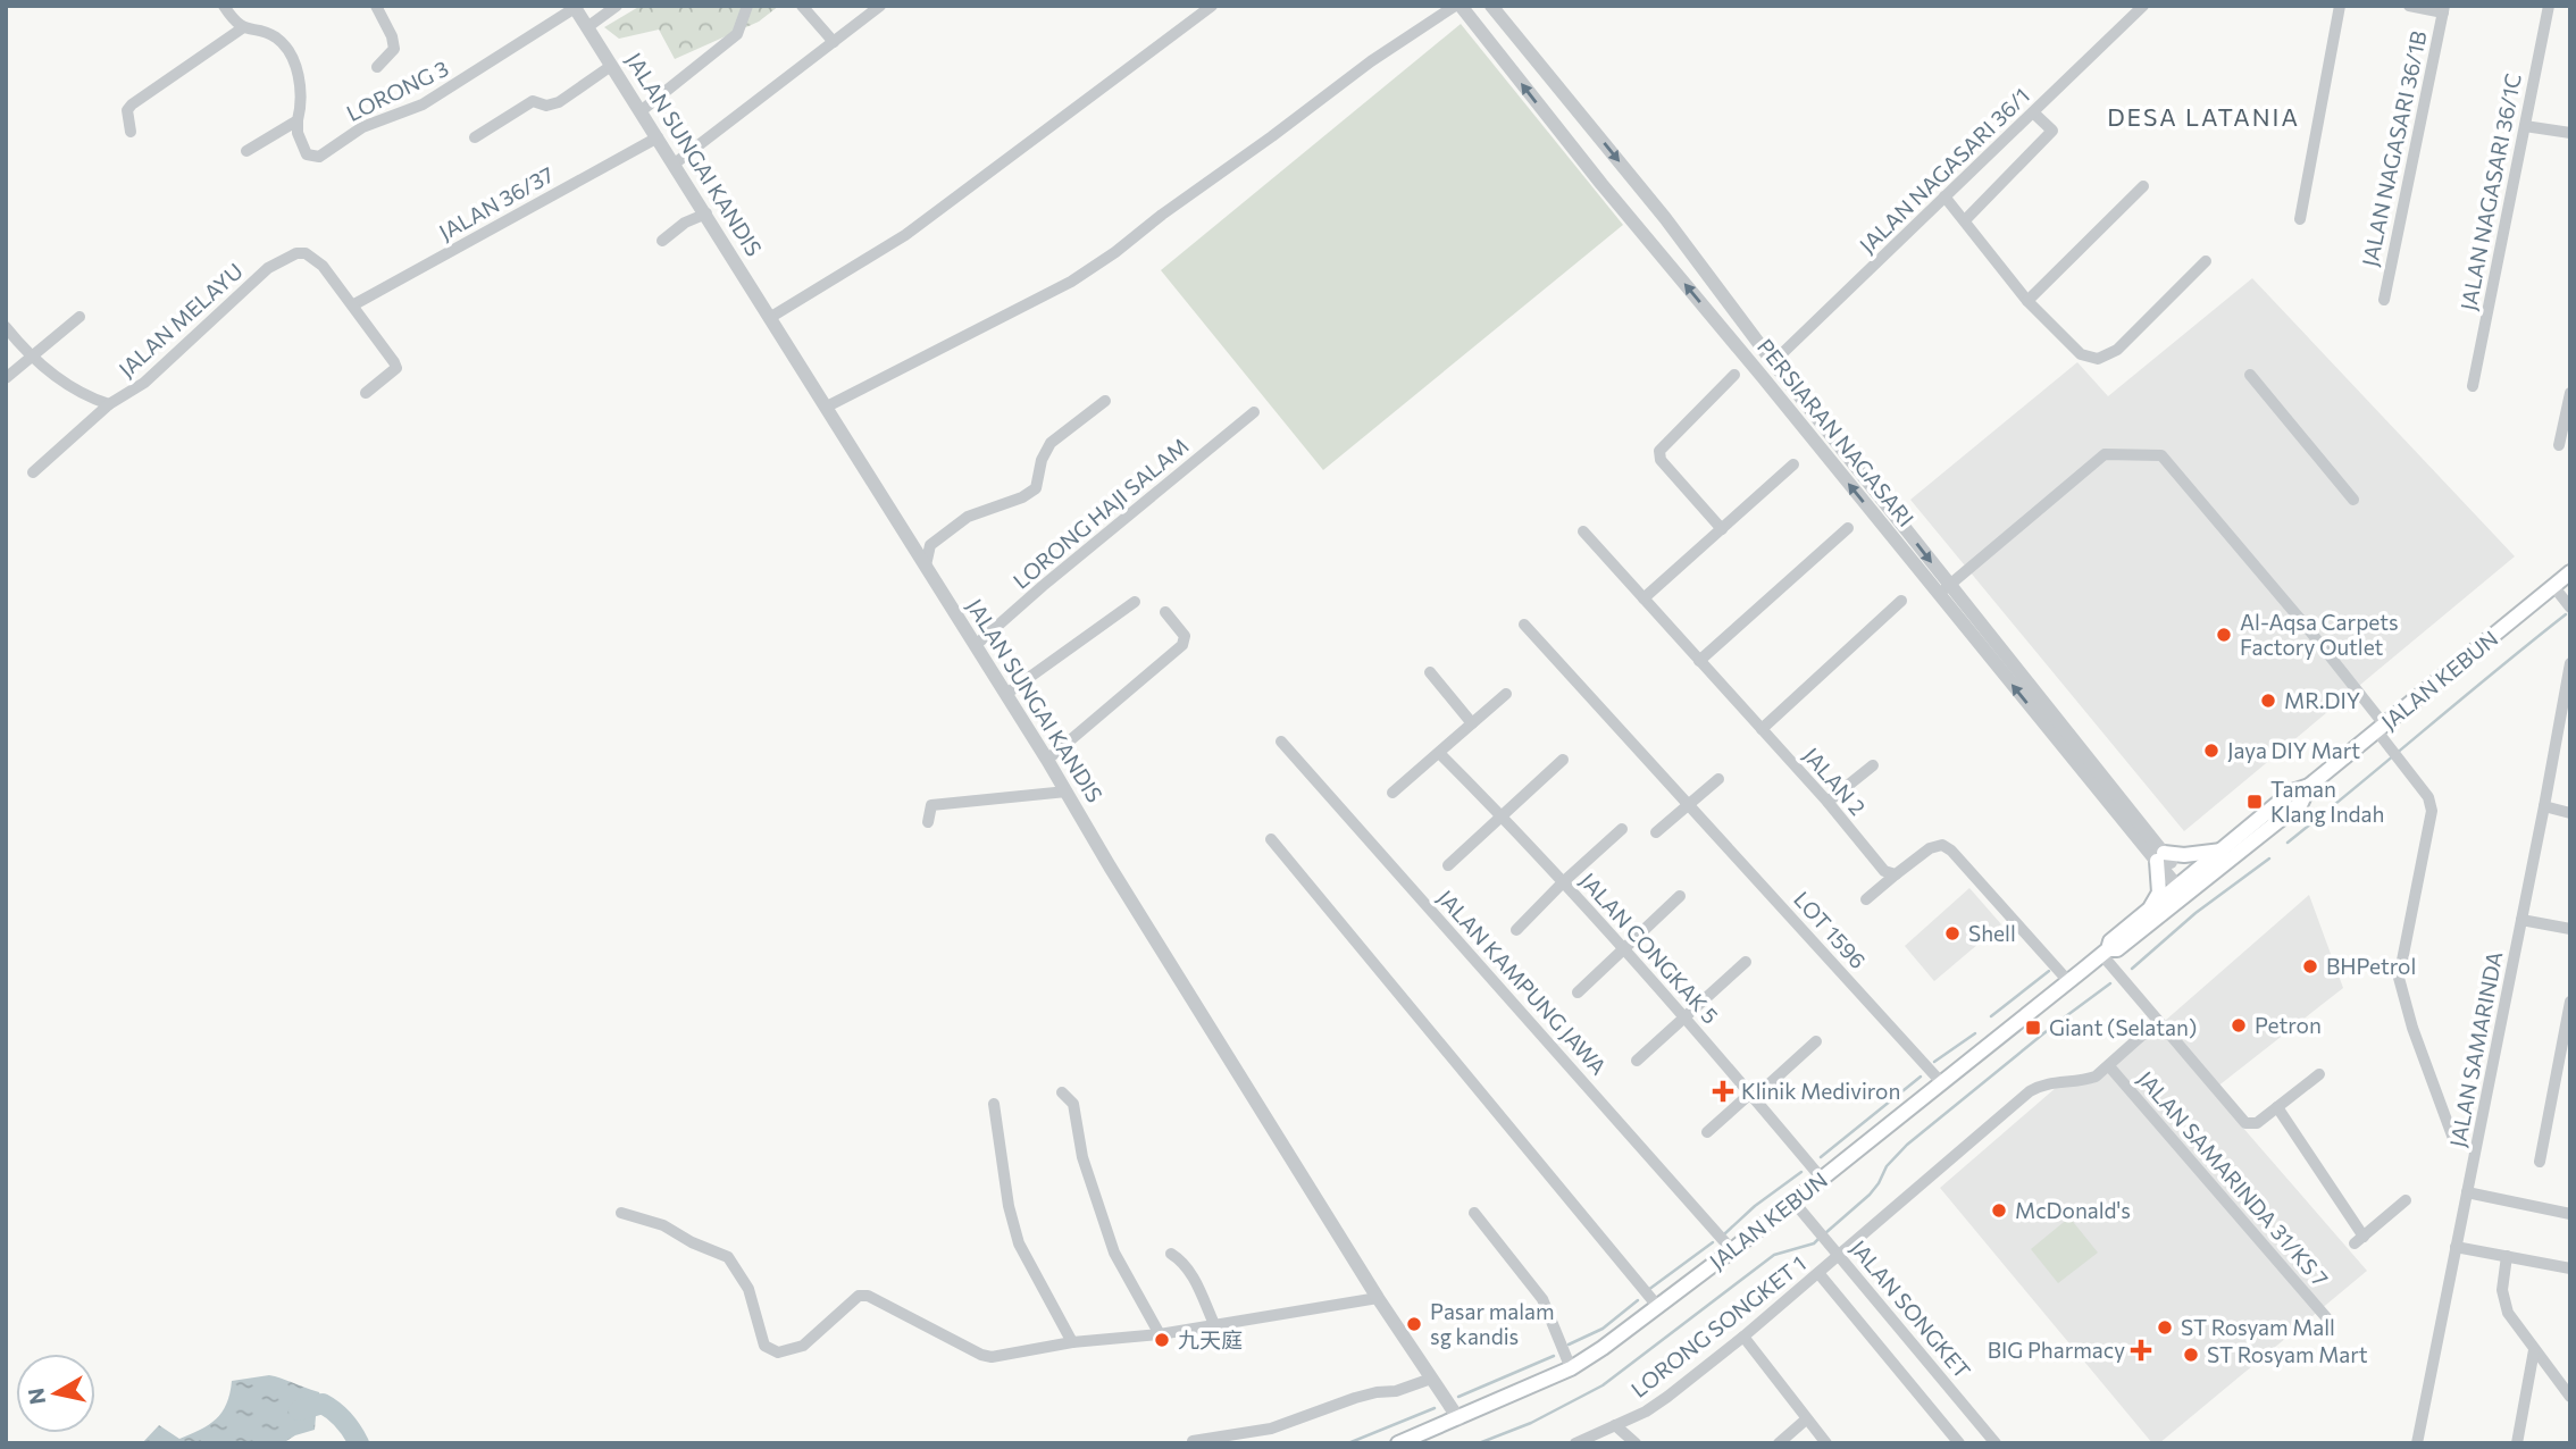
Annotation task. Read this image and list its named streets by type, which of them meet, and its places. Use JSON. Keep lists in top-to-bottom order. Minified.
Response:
{"streets":{"main road":["JALAN KEBUN"],"street":["LORONG 3","JALAN NAGASARI 36/1B","JALAN SUNGAI KANDIS","JALAN NAGASARI 36/1","JALAN NAGASARI 36/1C","JALAN 36/37","JALAN MELAYU","PERSIARAN NAGASARI","LORONG HAJI SALAM","JALAN 2","LOT 1596","JALAN CONGKAK 5","JALAN KAMPUNG JAWA","JALAN SAMARINDA","JALAN SAMARINDA 31/KS 7","JALAN SONGKET","LORONG SONGKET 1"]},"crossings":[["LORONG 3","JALAN SUNGAI KANDIS"],["JALAN SUNGAI KANDIS","JALAN 36/37"],["JALAN SUNGAI KANDIS","LORONG HAJI SALAM"],["JALAN SUNGAI KANDIS","JALAN KEBUN"],["JALAN NAGASARI 36/1","PERSIARAN NAGASARI"],["JALAN 36/37","JALAN MELAYU"],["PERSIARAN NAGASARI","JALAN KEBUN"],["JALAN KEBUN","LOT 1596"],["JALAN KEBUN","JALAN CONGKAK 5"],["JALAN KEBUN","JALAN KAMPUNG JAWA"],["JALAN KEBUN","JALAN SONGKET"],["JALAN SAMARINDA 31/KS 7","LORONG SONGKET 1"],["JALAN SONGKET","LORONG SONGKET 1"]],"districts":["DESA LATANIA"],"places":{"other":["Al-Aqsa Carpets Factory Outlet","MR.DIY","Jaya DIY Mart","Shell","BHPetrol","Petron","McDonald's","Pasar malam sg kandis","ST Rosyam Mall","九天庭","ST Rosyam Mart"],"transit":["Taman Klang Indah","Giant (Selatan)"],"health":["Klinik Mediviron","BIG Pharmacy"]},"north":"left"}
